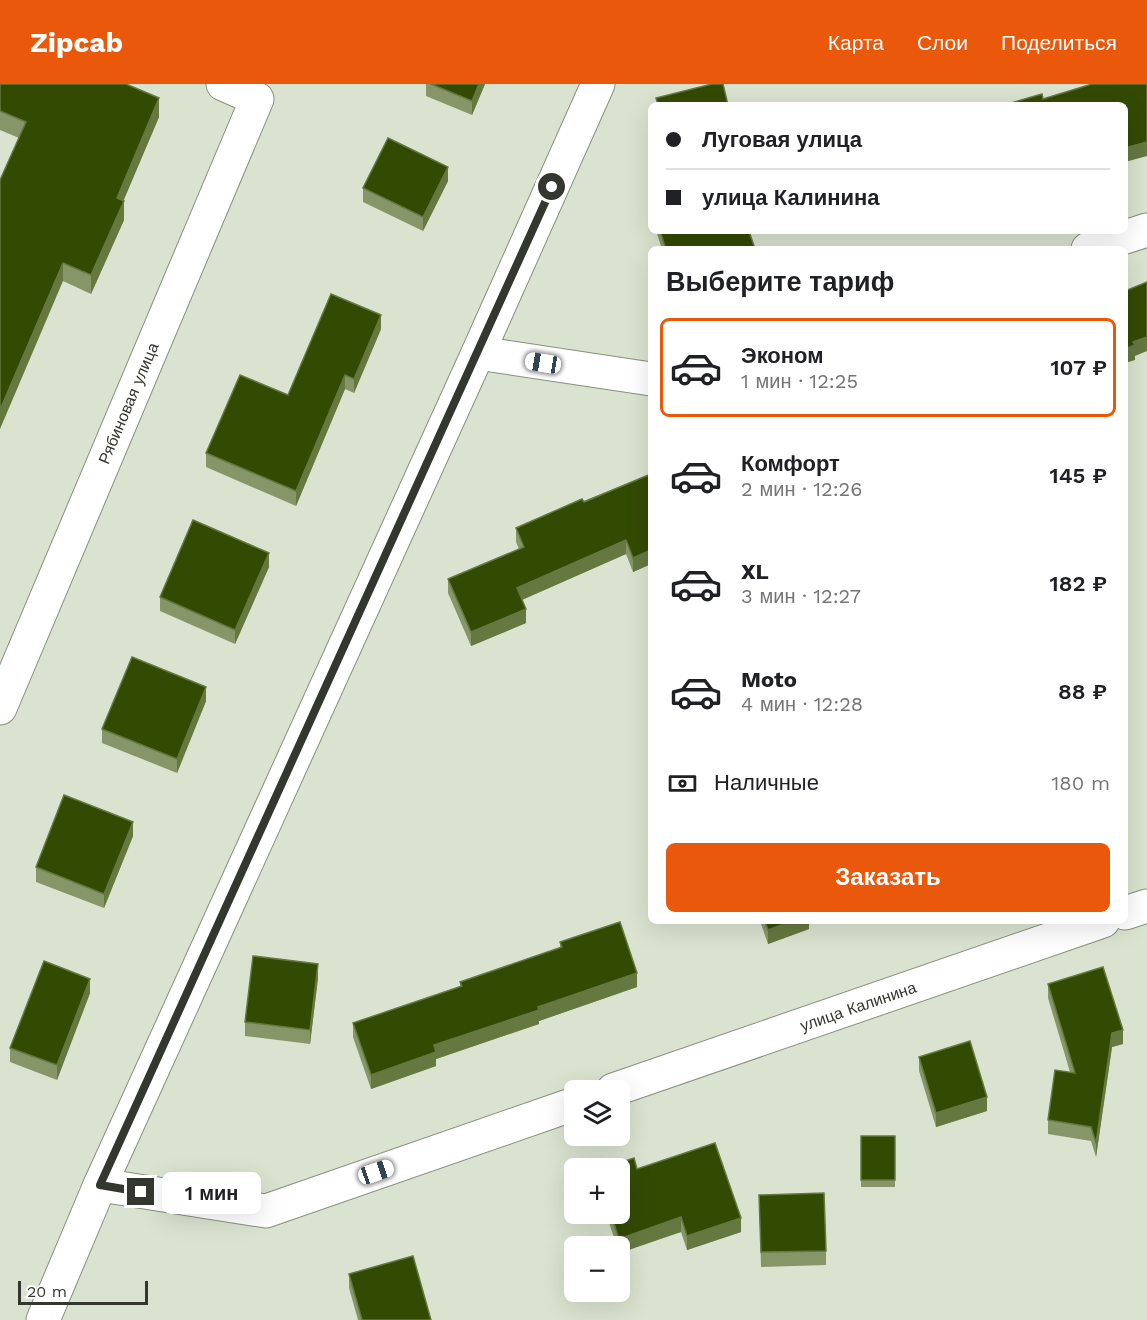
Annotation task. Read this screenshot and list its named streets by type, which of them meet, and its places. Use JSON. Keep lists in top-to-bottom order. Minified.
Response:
{"streets":{"street":["Рябиновая улица","улица Калинина"]},"scale_bar":"20 m","page":{"header":"Zipcab","nav":["Карта","Слои","Поделиться"],"banner":["Луговая улица","улица Калинина"],"heading":"Выберите тариф","list":[{"name":"Эконом","note":"1 мин · 12:25","value":"107 ₽"},{"name":"Комфорт","note":"2 мин · 12:26","value":"145 ₽"},{"name":"XL","note":"3 мин · 12:27","value":"182 ₽"},{"name":"Moto","note":"4 мин · 12:28","value":"88 ₽"}],"pay":["Наличные","180 m"],"buttons":"Заказать","map_buttons":["+","−"],"bubble":"1 мин","scale":"20 m"}}
